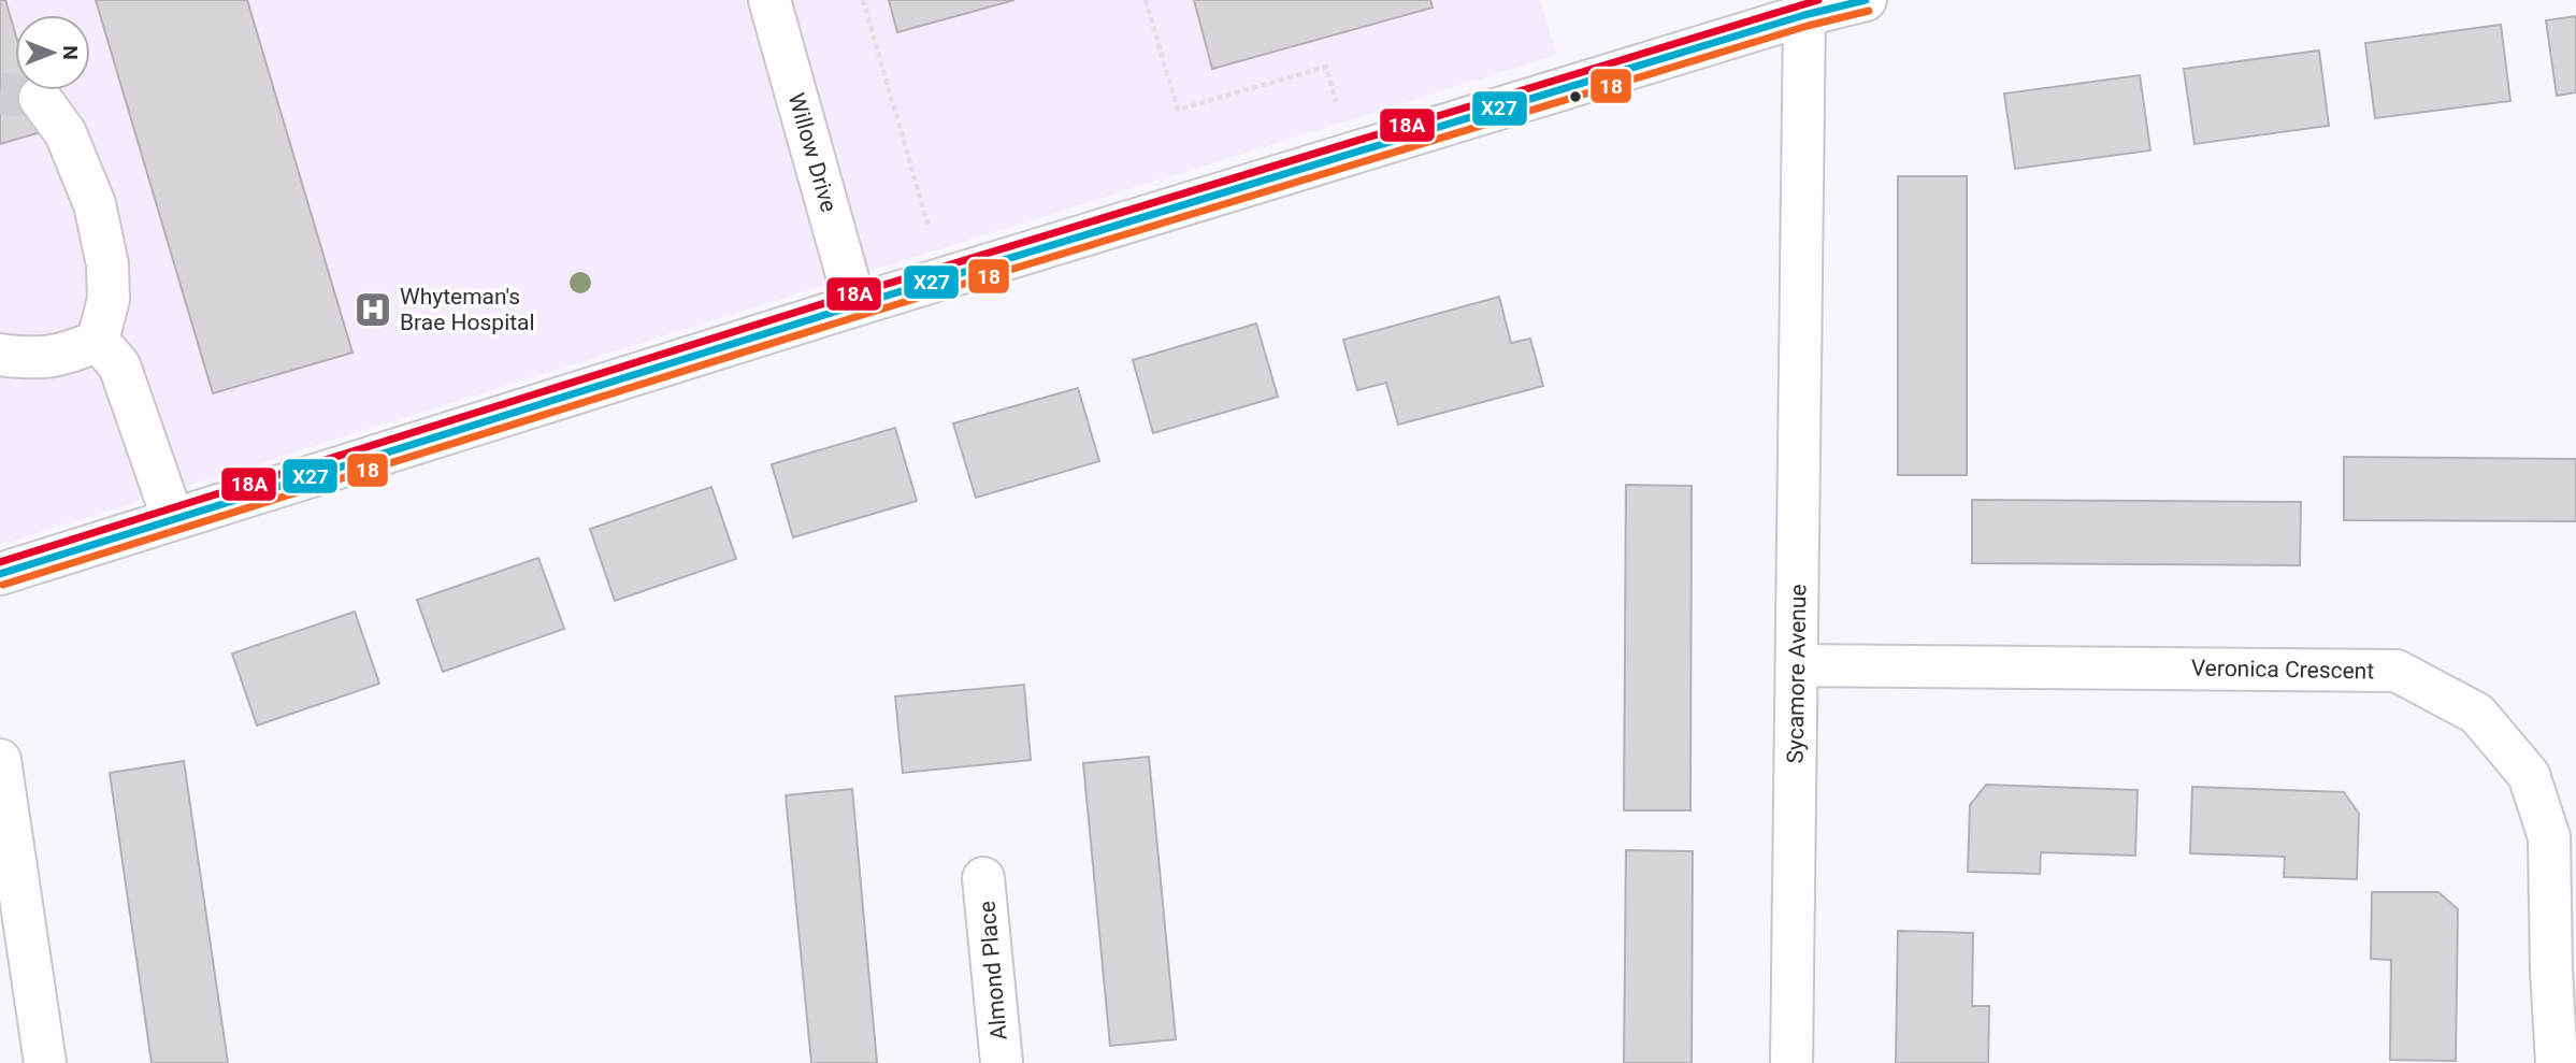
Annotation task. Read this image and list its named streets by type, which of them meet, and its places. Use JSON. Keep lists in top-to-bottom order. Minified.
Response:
{"streets":{"street":["Willow Drive","Veronica Crescent","Sycamore Avenue","Almond Place"]},"crossings":[["Veronica Crescent","Sycamore Avenue"]],"places":{"hospital":["Whyteman's Brae Hospital"]},"lines":["transit line X27","transit line 18A","transit line 18"],"north":"right"}
